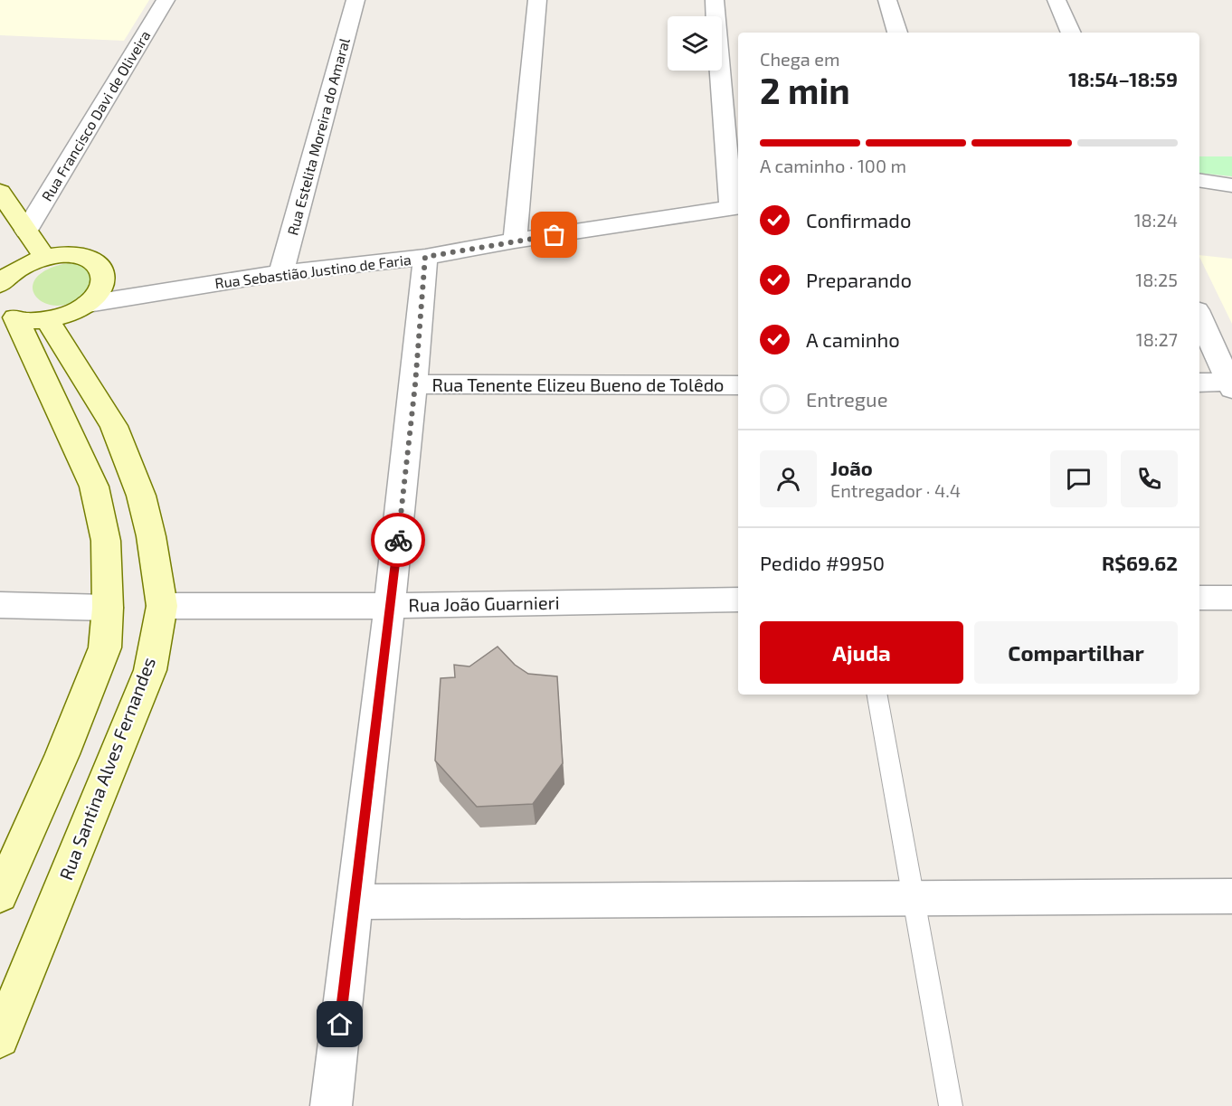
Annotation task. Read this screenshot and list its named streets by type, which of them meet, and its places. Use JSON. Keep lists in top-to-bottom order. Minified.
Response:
{"streets":{"street":["Rua Francisco Davi de Oliveira","Rua Estelita Moreira do Amaral","Rua Sebastião Justino de Faria","Rua Tenente Elizeu Bueno de Tolêdo","Rua João Guarnieri","Rua Santina Alves Fernandes"]},"crossings":[["Rua Estelita Moreira do Amaral","Rua Sebastião Justino de Faria"],["Rua João Guarnieri","Rua Santina Alves Fernandes"]],"page":{"heading":["2 min","Chega em","18:54–18:59"],"panel":["João","Entregador · 4.4","Pedido #9950","R$69.62"],"bar":"A caminho · 100 m","list":[["Confirmado","18:24"],["Preparando","18:25"],["A caminho","18:27"],"Entregue"],"buttons":["Ajuda","Compartilhar"]}}
